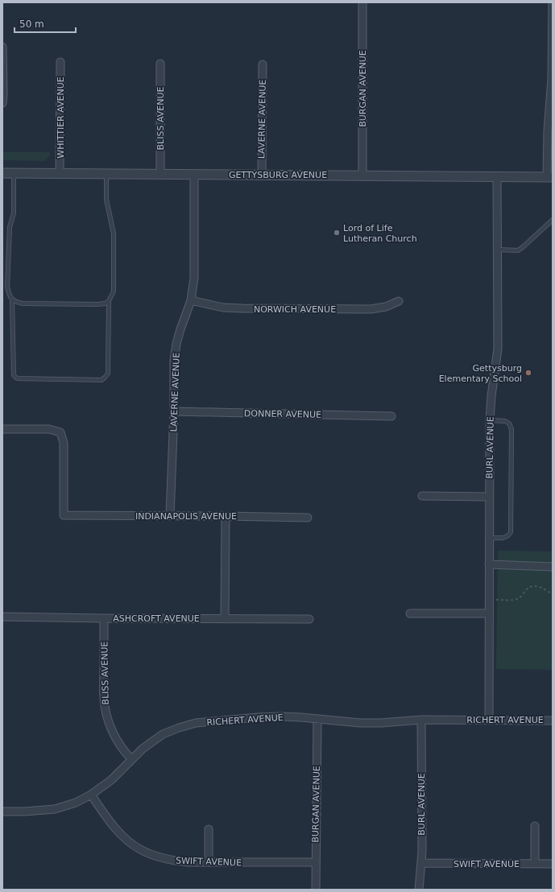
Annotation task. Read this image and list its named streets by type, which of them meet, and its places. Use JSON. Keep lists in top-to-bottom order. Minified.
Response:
{"streets":{"street":["BURGAN AVENUE","WHITTIER AVENUE","BLISS AVENUE","LAVERNE AVENUE","GETTYSBURG AVENUE","NORWICH AVENUE","DONNER AVENUE","BURL AVENUE","INDIANAPOLIS AVENUE","ASHCROFT AVENUE","RICHERT AVENUE","SWIFT AVENUE"]},"crossings":[["BURGAN AVENUE","GETTYSBURG AVENUE"],["BURGAN AVENUE","RICHERT AVENUE"],["BURGAN AVENUE","SWIFT AVENUE"],["WHITTIER AVENUE","GETTYSBURG AVENUE"],["BLISS AVENUE","GETTYSBURG AVENUE"],["BLISS AVENUE","ASHCROFT AVENUE"],["BLISS AVENUE","RICHERT AVENUE"],["LAVERNE AVENUE","GETTYSBURG AVENUE"],["LAVERNE AVENUE","NORWICH AVENUE"],["LAVERNE AVENUE","DONNER AVENUE"],["LAVERNE AVENUE","INDIANAPOLIS AVENUE"],["GETTYSBURG AVENUE","BURL AVENUE"],["BURL AVENUE","RICHERT AVENUE"],["BURL AVENUE","SWIFT AVENUE"],["RICHERT AVENUE","SWIFT AVENUE"]],"places":["Lord of Life Lutheran Church","Gettysburg Elementary School"],"scale_bar":"50 m"}
